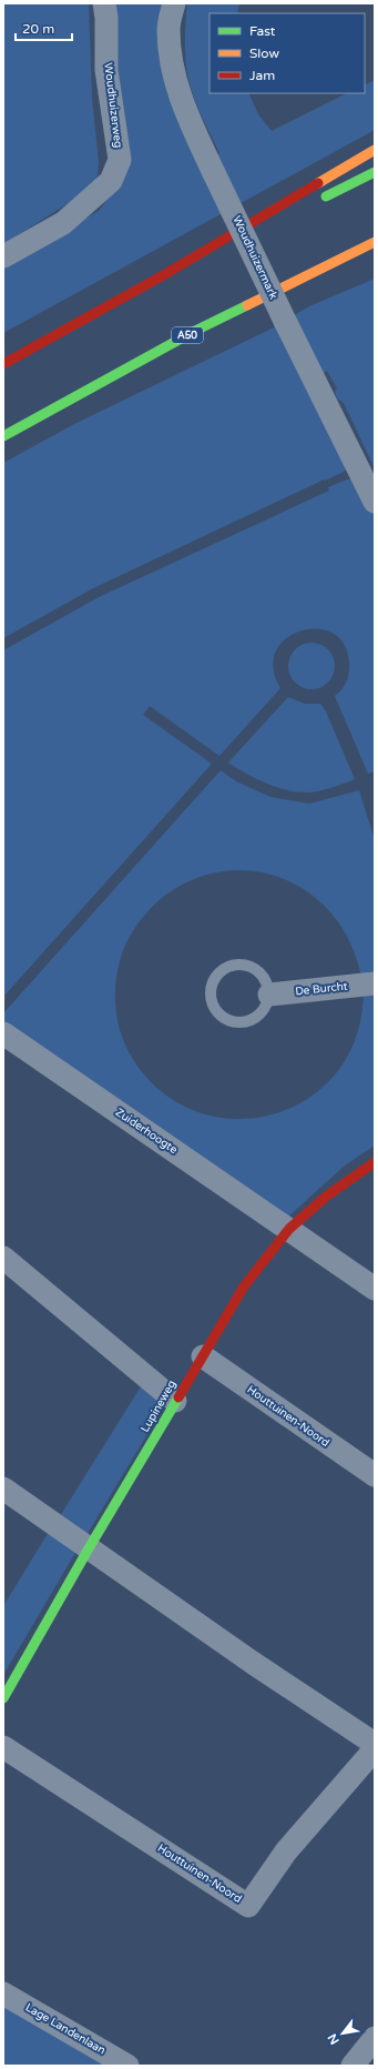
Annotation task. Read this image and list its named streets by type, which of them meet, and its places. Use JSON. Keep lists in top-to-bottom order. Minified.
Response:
{"streets":{"main road":["A50","Lupineweg"],"street":["Woudhuizerweg","Woudhuizermark","De Burcht","Zuiderhoogte","Houttuinen-Noord","Lage Landenlaan"]},"crossings":[["Zuiderhoogte","Lupineweg"],["Lupineweg","Houttuinen-Noord"]],"legend":["Fast","Slow","Jam"],"scale_bar":"20 m","north":"bottom left"}
